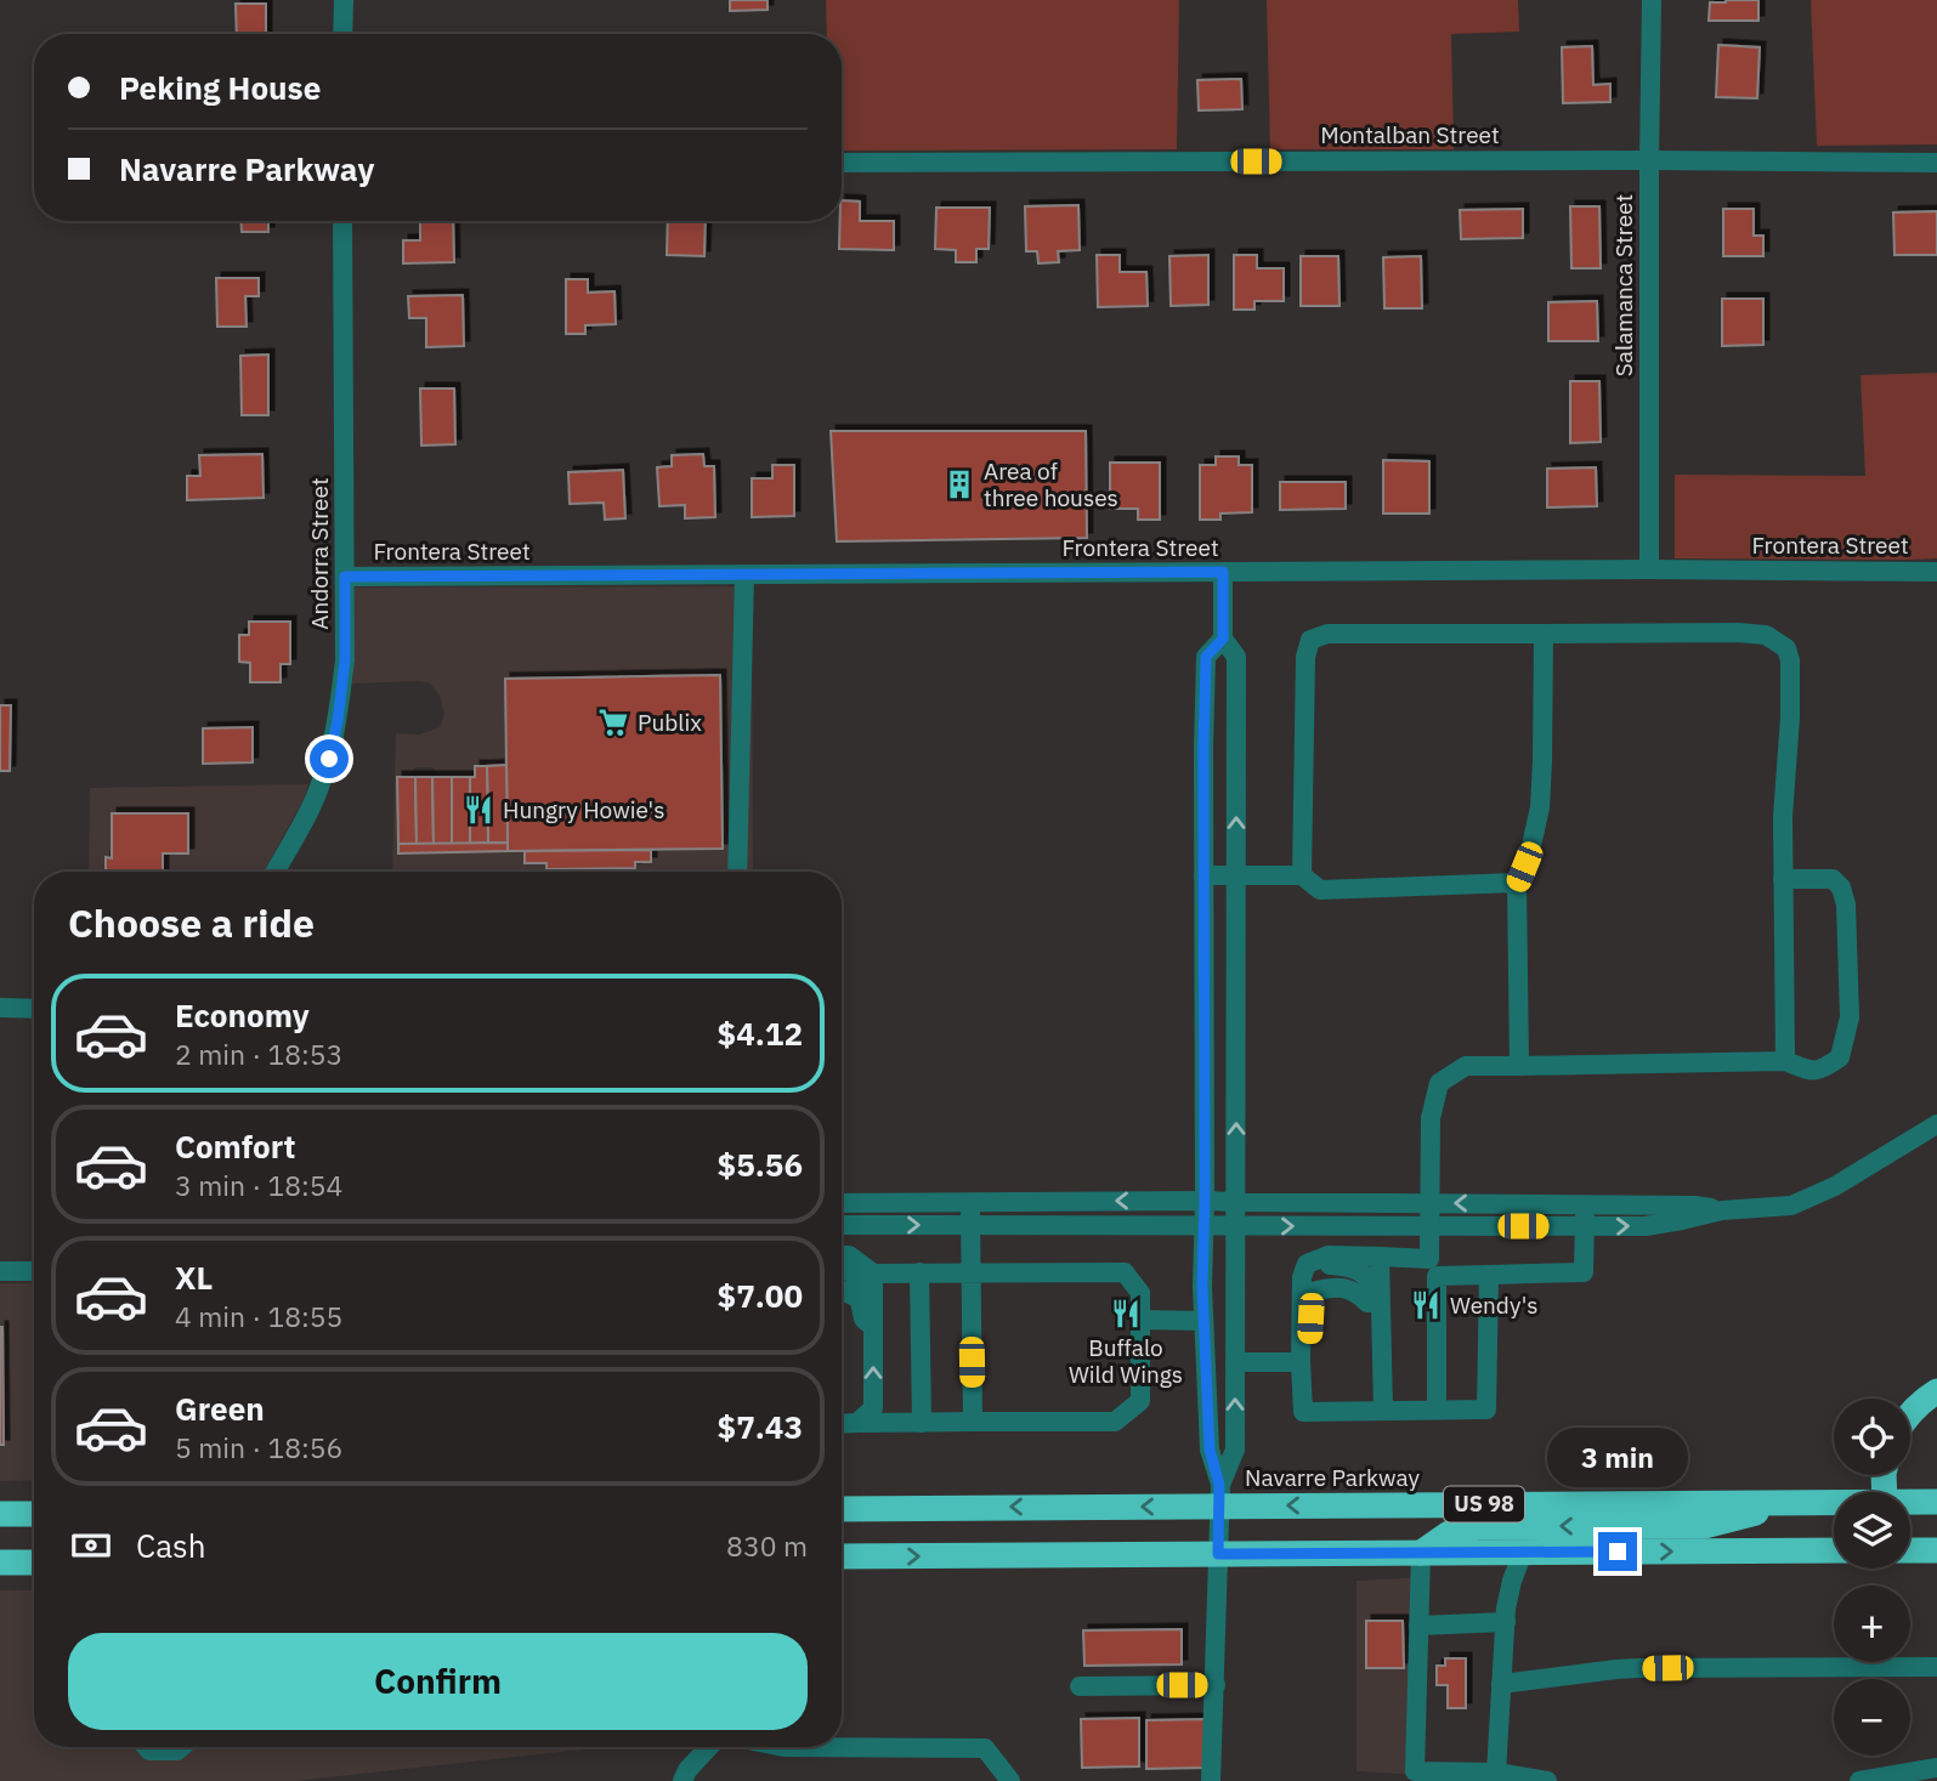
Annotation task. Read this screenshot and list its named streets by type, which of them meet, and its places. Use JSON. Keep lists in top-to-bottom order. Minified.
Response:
{"streets":{"highway":["Navarre Parkway","US 98"],"street":["Montalban Street","Salamanca Street","Frontera Street","Andorra Street"]},"crossings":[["Montalban Street","Salamanca Street"],["Salamanca Street","Frontera Street"],["Frontera Street","Andorra Street"]],"places":{"building":["Area of three houses"],"supermarket":["Publix"],"restaurant":["Hungry Howie's","Wendy's","Buffalo Wild Wings"]},"page":{"banner":["Peking House","Navarre Parkway"],"heading":"Choose a ride","list":[{"name":"Economy","note":"2 min · 18:53","value":"$4.12"},{"name":"Comfort","note":"3 min · 18:54","value":"$5.56"},{"name":"XL","note":"4 min · 18:55","value":"$7.00"},{"name":"Green","note":"5 min · 18:56","value":"$7.43"}],"map_buttons":["+","−"],"bubble":"3 min","pay":["Cash","830 m"],"buttons":"Confirm"}}
